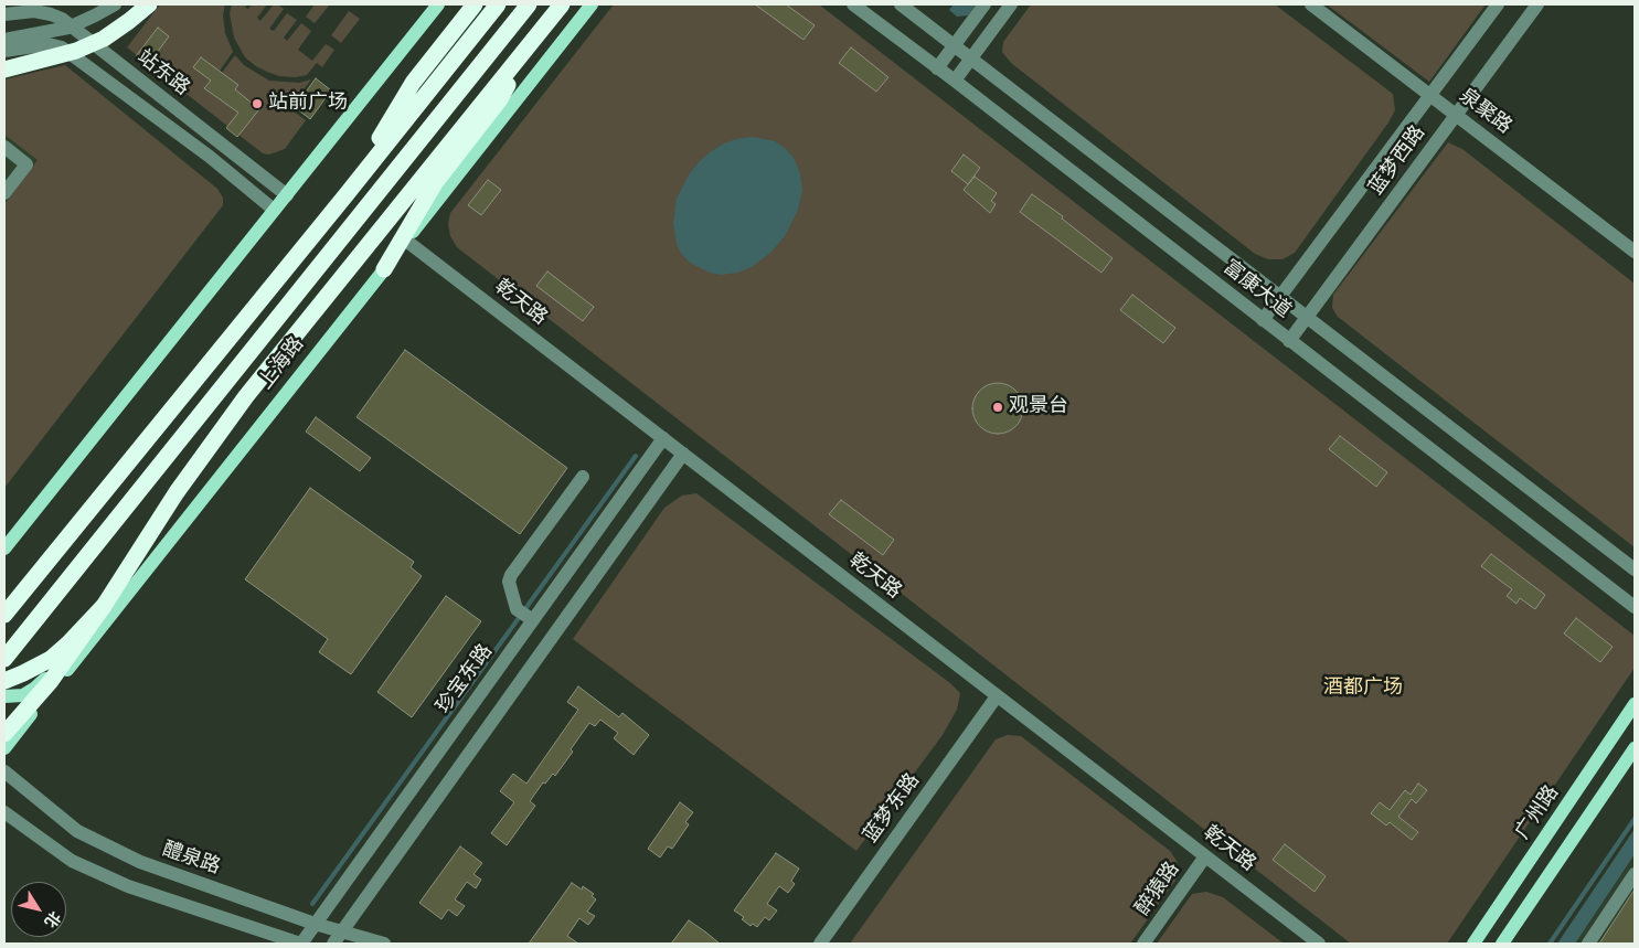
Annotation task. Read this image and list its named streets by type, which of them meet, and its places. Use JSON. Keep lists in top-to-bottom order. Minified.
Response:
{"streets":{"highway":["上海路"],"main road":["广州路"],"street":["站东路","泉聚路","蓝梦西路","富康大道","乾天路","珍宝东路","蓝梦东路","醴泉路","醉猿路"]},"crossings":[["泉聚路","蓝梦西路"],["蓝梦西路","富康大道"],["乾天路","上海路"],["乾天路","珍宝东路"],["乾天路","蓝梦东路"],["乾天路","醉猿路"],["珍宝东路","醴泉路"]],"parks":["酒都广场"],"places":["站前广场","观景台"],"north":"bottom right"}
